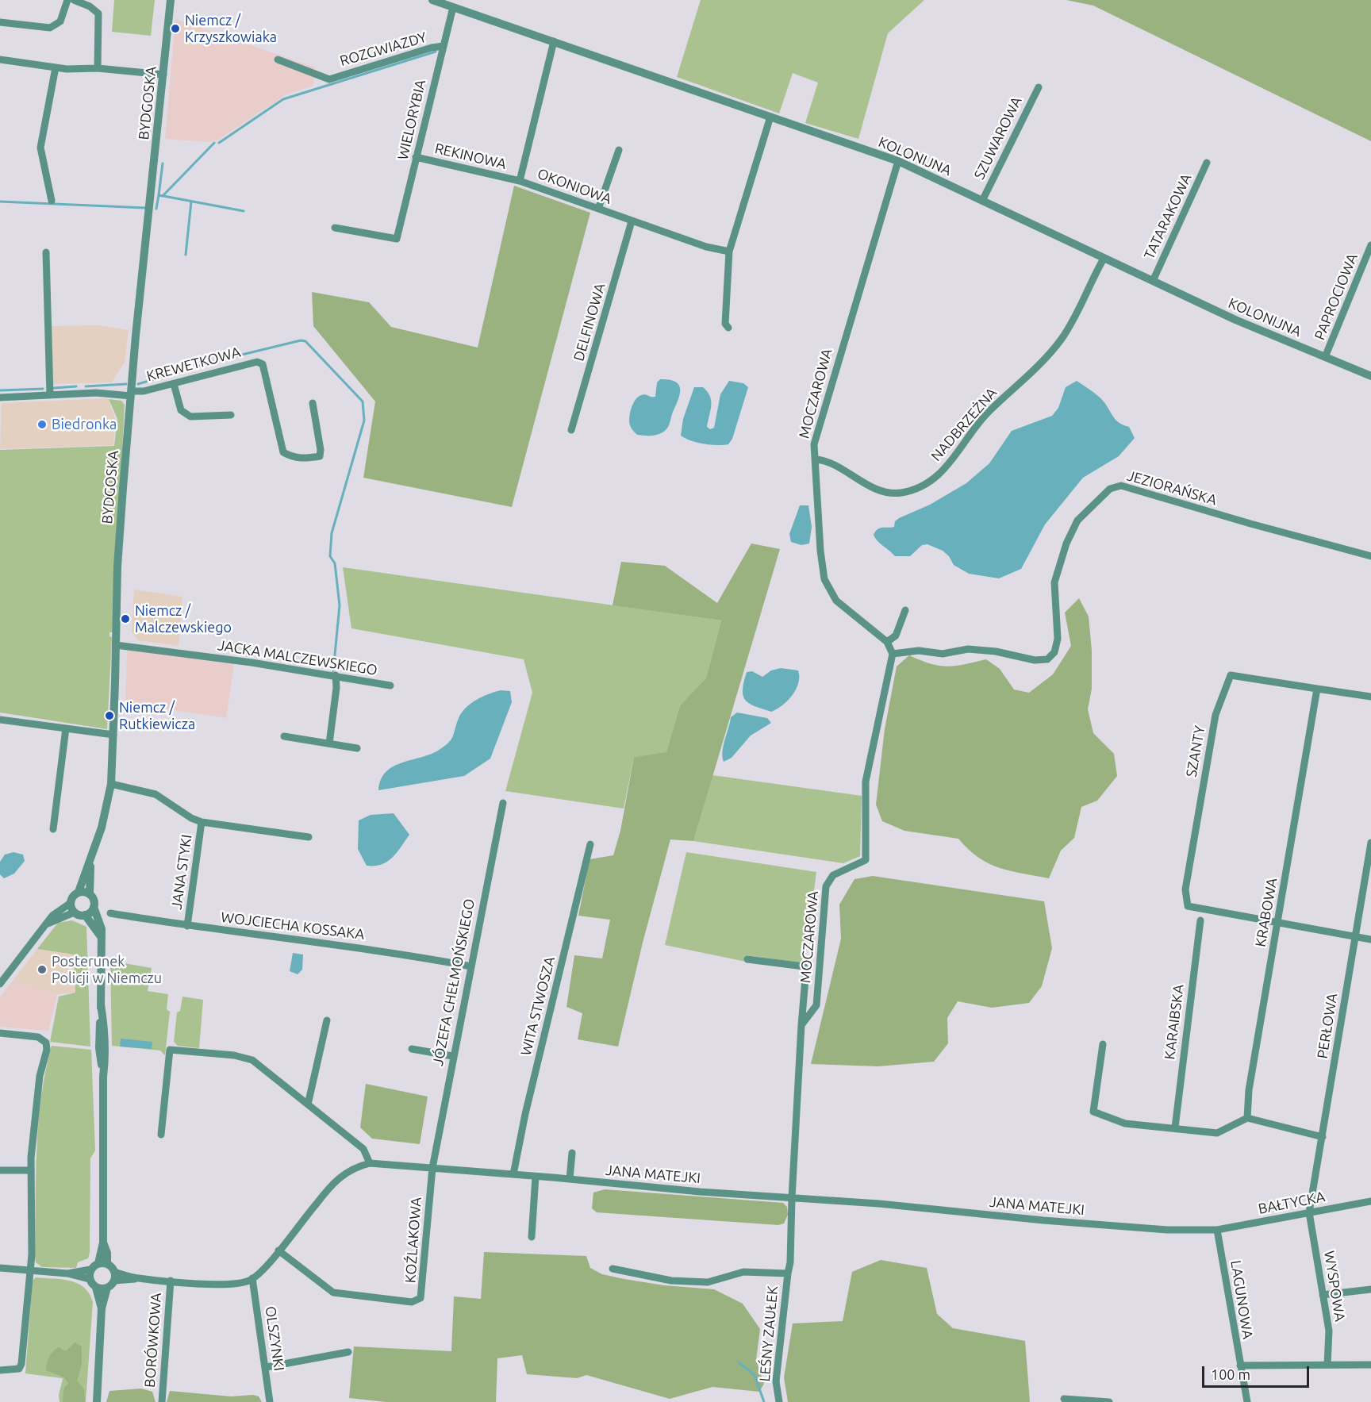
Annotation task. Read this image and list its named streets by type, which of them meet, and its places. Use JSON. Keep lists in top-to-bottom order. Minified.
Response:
{"streets":{"street":["ROZGWIAZDY","BYDGOSKA","WIELORYBIA","SZUWAROWA","REKINOWA","KOLONIJNA","OKONIOWA","TATARAKOWA","PAPROCIOWA","DELFINOWA","KREWETKOWA","MOCZAROWA","NADBRZEŻNA","JEZIORAŃSKA","JACKA MALCZEWSKIEGO","SZANTY","JANA STYKI","KRABOWA","WOJCIECHA KOSSAKA","JÓZEFA CHEŁMOŃSKIEGO","WITA STWOSZA","KARAIBSKA","PERŁOWA","JANA MATEJKI","BAŁTYCKA","KOŹLAKOWA","WYSPOWA","LAGUNOWA","LEŚNY ZAUŁEK","OLSZYNKI","BORÓWKOWA"]},"crossings":[["ROZGWIAZDY","WIELORYBIA"],["BYDGOSKA","KREWETKOWA"],["BYDGOSKA","JACKA MALCZEWSKIEGO"],["WIELORYBIA","REKINOWA"],["WIELORYBIA","KOLONIJNA"],["SZUWAROWA","KOLONIJNA"],["REKINOWA","OKONIOWA"],["KOLONIJNA","OKONIOWA"],["KOLONIJNA","TATARAKOWA"],["KOLONIJNA","PAPROCIOWA"],["KOLONIJNA","MOCZAROWA"],["KOLONIJNA","NADBRZEŻNA"],["OKONIOWA","DELFINOWA"],["MOCZAROWA","NADBRZEŻNA"],["MOCZAROWA","JEZIORAŃSKA"],["SZANTY","KRABOWA"],["JANA STYKI","WOJCIECHA KOSSAKA"],["WOJCIECHA KOSSAKA","JÓZEFA CHEŁMOŃSKIEGO"],["JÓZEFA CHEŁMOŃSKIEGO","JANA MATEJKI"],["JÓZEFA CHEŁMOŃSKIEGO","KOŹLAKOWA"],["WITA STWOSZA","JANA MATEJKI"],["PERŁOWA","BAŁTYCKA"],["PERŁOWA","WYSPOWA"],["JANA MATEJKI","BAŁTYCKA"],["JANA MATEJKI","KOŹLAKOWA"],["JANA MATEJKI","LAGUNOWA"],["JANA MATEJKI","OLSZYNKI"],["JANA MATEJKI","BORÓWKOWA"],["BAŁTYCKA","WYSPOWA"],["BAŁTYCKA","LAGUNOWA"]],"places":["Niemcz / Krzyszkowiaka","Biedronka","Niemcz / Malczewskiego","Niemcz / Rutkiewicza","Posterunek Policji w Niemczu"],"scale_bar":"100 m"}
